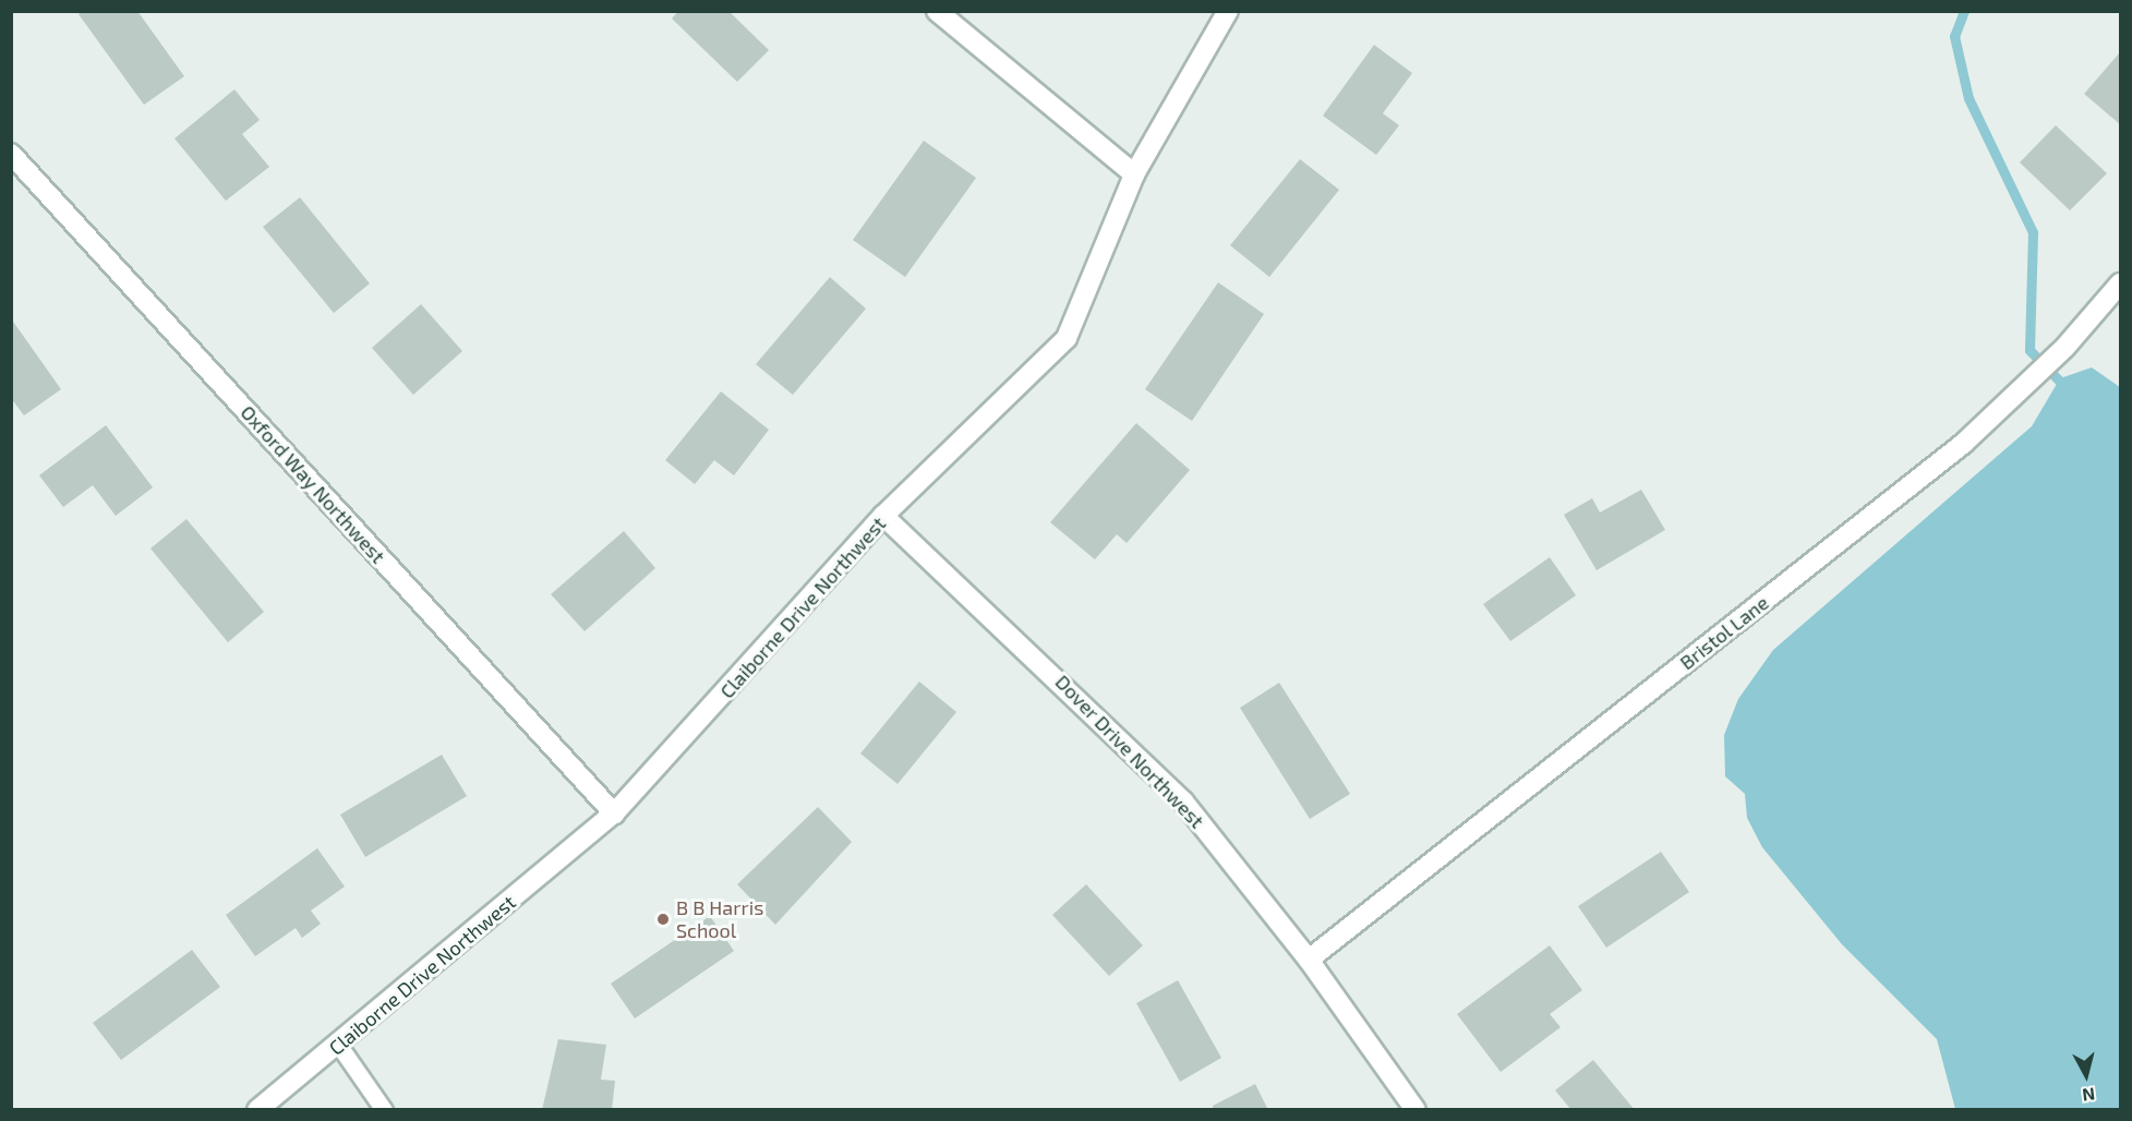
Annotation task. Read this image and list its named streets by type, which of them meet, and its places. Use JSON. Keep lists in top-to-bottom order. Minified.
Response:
{"streets":{"street":["Oxford Way Northwest","Claiborne Drive Northwest","Bristol Lane","Dover Drive Northwest"]},"crossings":[["Oxford Way Northwest","Claiborne Drive Northwest"],["Claiborne Drive Northwest","Dover Drive Northwest"],["Bristol Lane","Dover Drive Northwest"]],"places":["B B Harris School"],"north":"bottom"}
